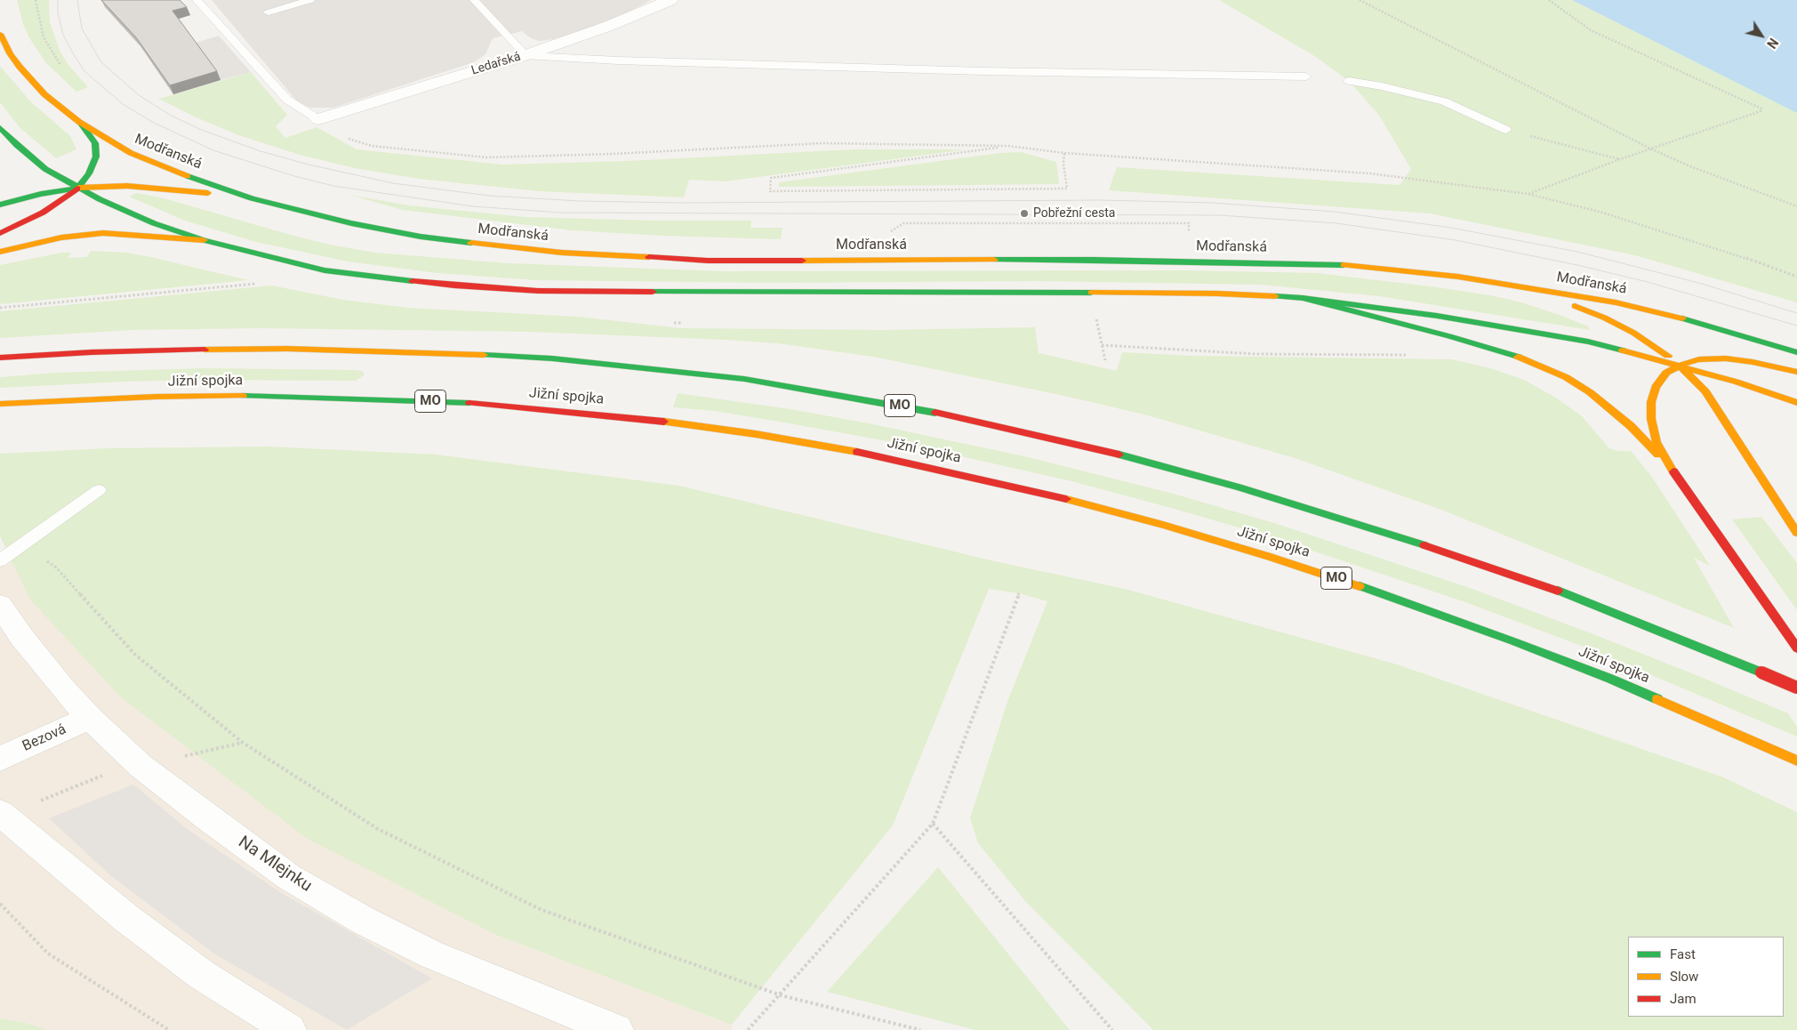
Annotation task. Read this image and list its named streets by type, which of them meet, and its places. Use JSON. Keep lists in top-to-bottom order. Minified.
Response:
{"streets":{"main road":["Modřanská","Jižní spojka","MO"],"street":["Ledařská","Bezová","Na Mlejnku"]},"crossings":[["Bezová","Na Mlejnku"]],"places":["Pobřežní cesta"],"legend":["Fast","Slow","Jam"],"north":"bottom right"}
